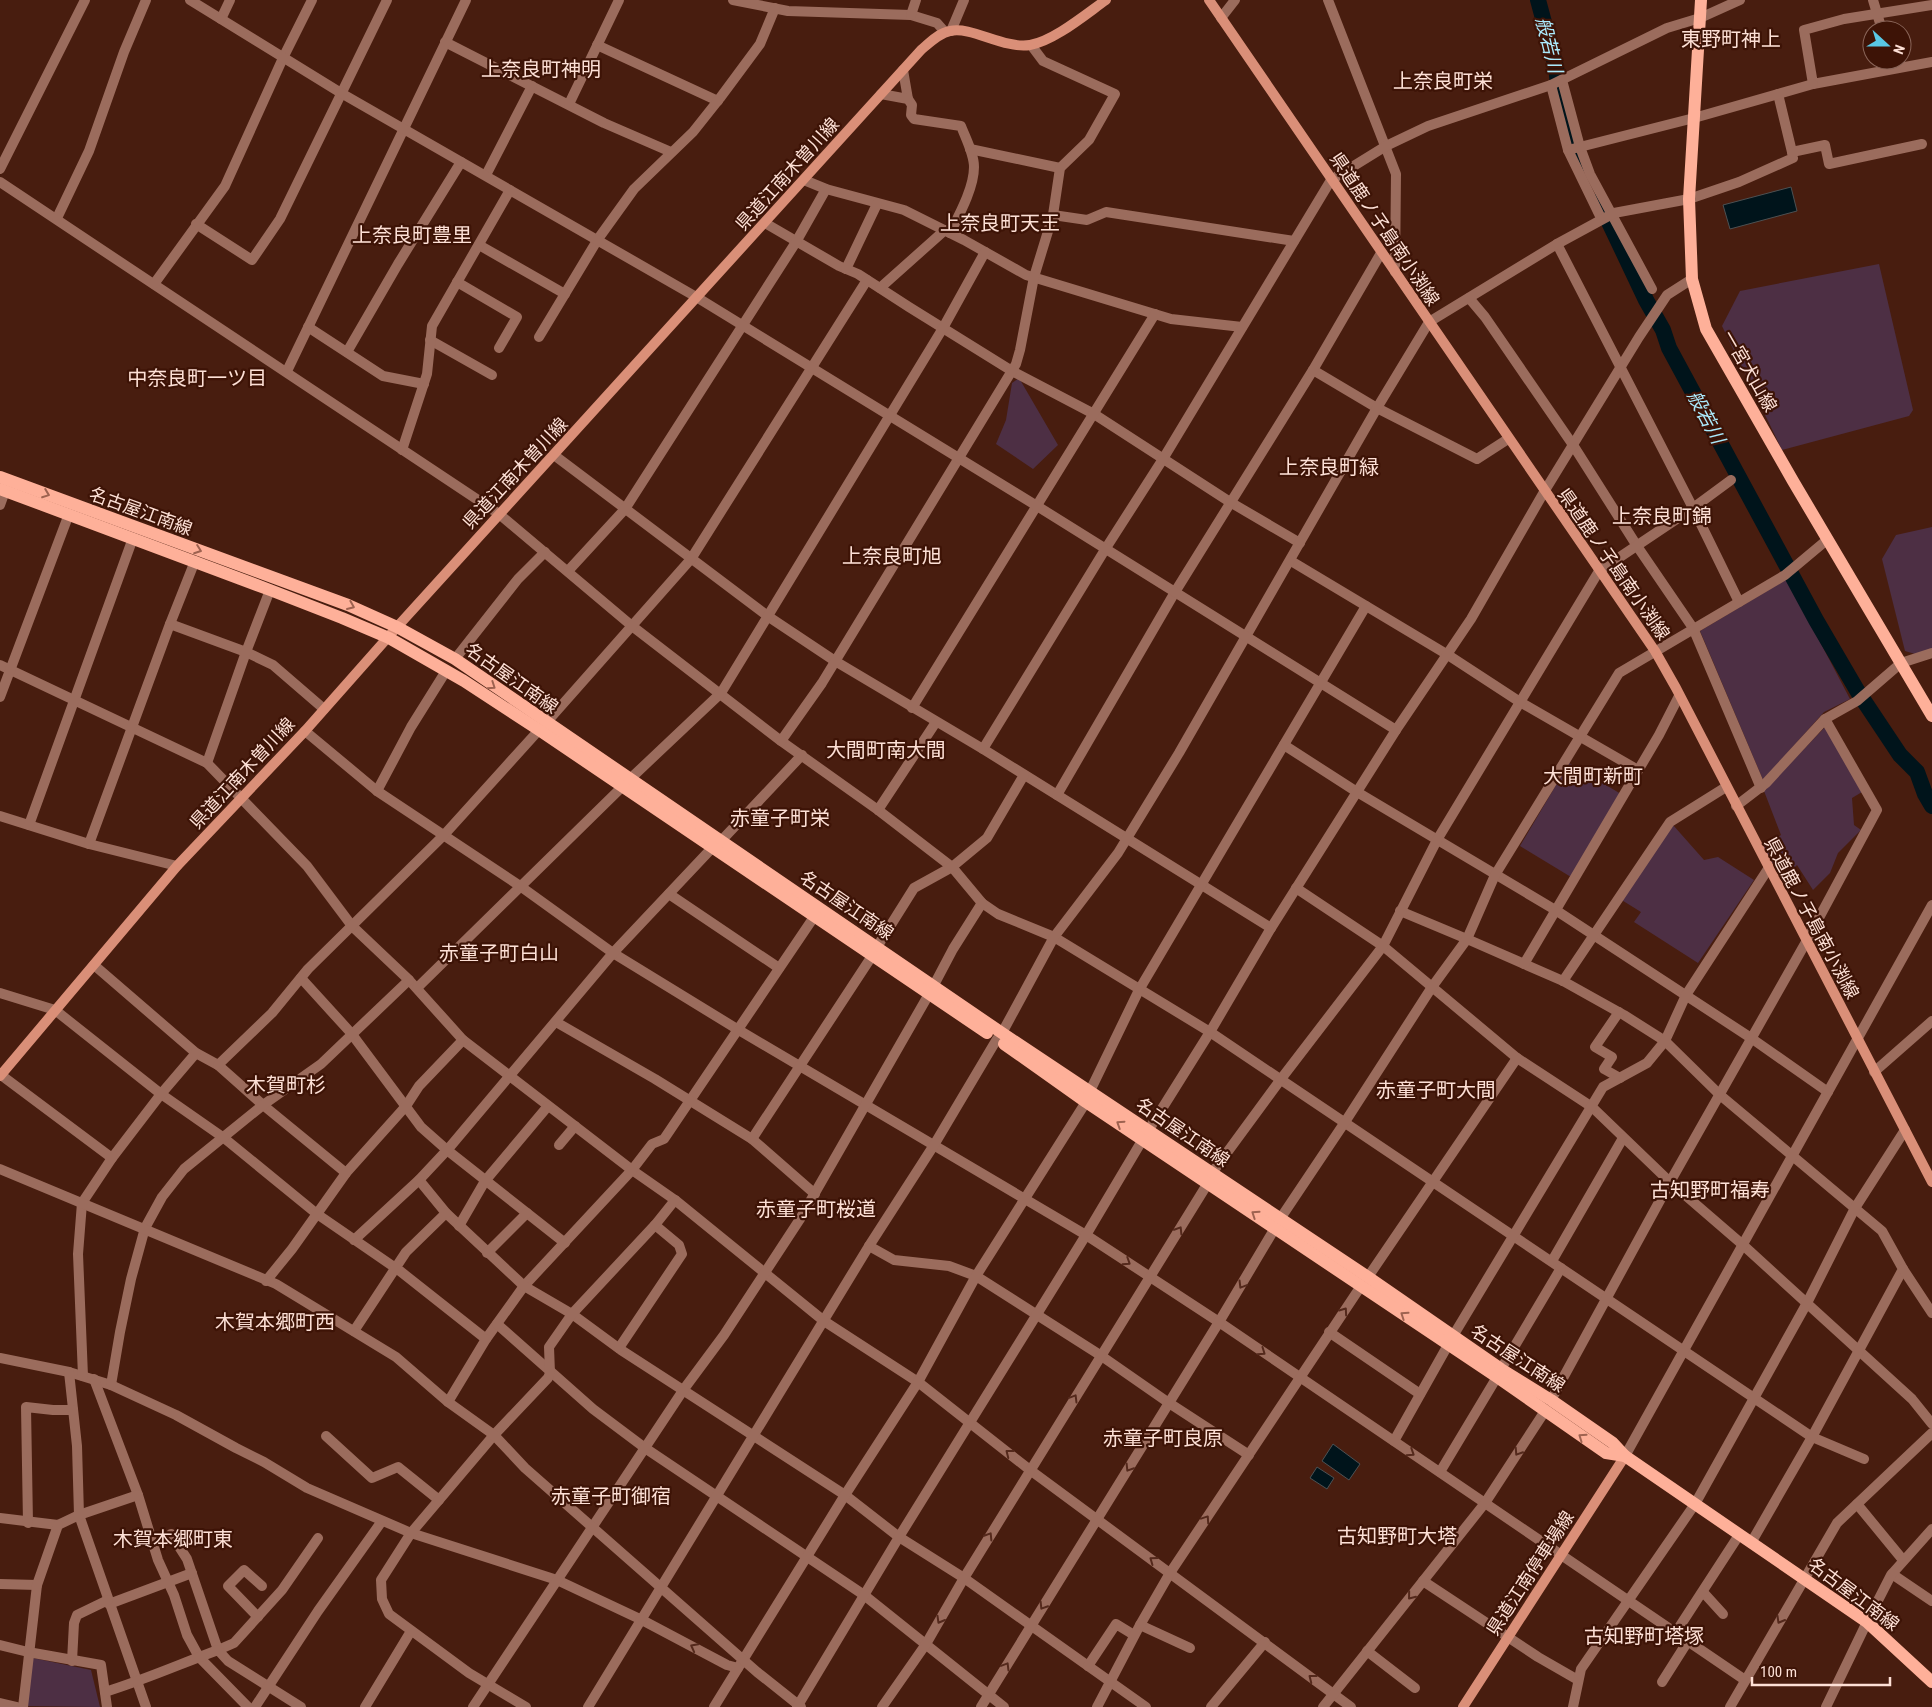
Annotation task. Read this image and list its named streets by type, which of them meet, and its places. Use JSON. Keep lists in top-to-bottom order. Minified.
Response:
{"streets":{"main road":["県道江南木曽川線","県道鹿ノ子島南小渕線","一宮犬山線","名古屋江南線","県道江南停車場線"]},"crossings":[["県道江南木曽川線","名古屋江南線"],["名古屋江南線","県道江南停車場線"]],"districts":["東野町神上","上奈良町神明","上奈良町栄","上奈良町天王","上奈良町豊里","中奈良町一ツ目","上奈良町緑","上奈良町錦","上奈良町旭","大間町南大間","大間町新町","赤童子町栄","赤童子町白山","木賀町杉","赤童子町大間","古知野町福寿","赤童子町桜道","木賀本郷町西","赤童子町良原","赤童子町御宿","古知野町大塔","木賀本郷町東","古知野町塔塚"],"water":["般若川"],"scale_bar":"100 m","north":"right"}
